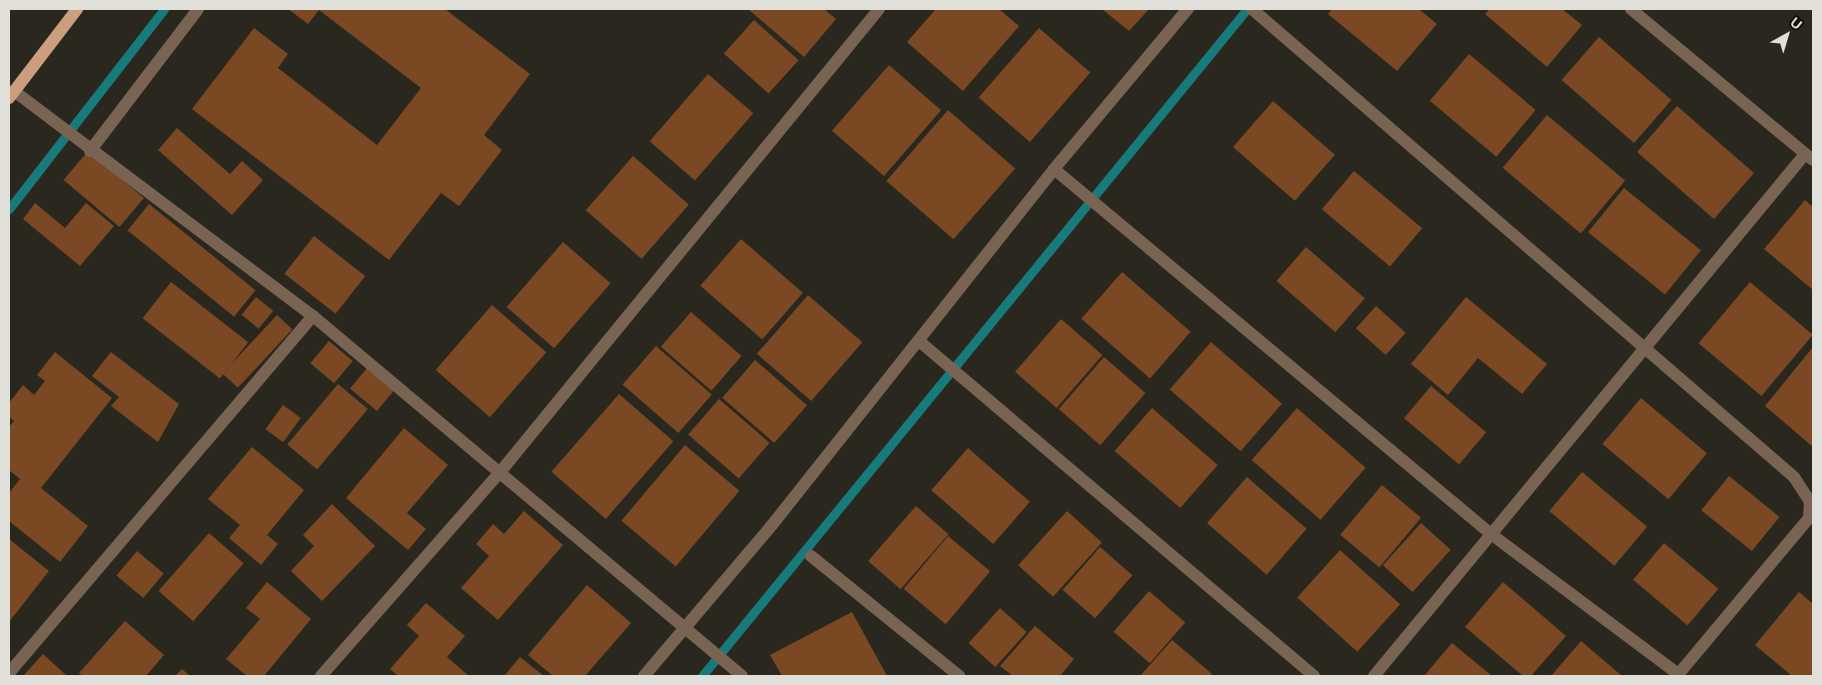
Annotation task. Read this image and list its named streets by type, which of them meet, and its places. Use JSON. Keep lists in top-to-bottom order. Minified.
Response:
{"north":"top right"}
